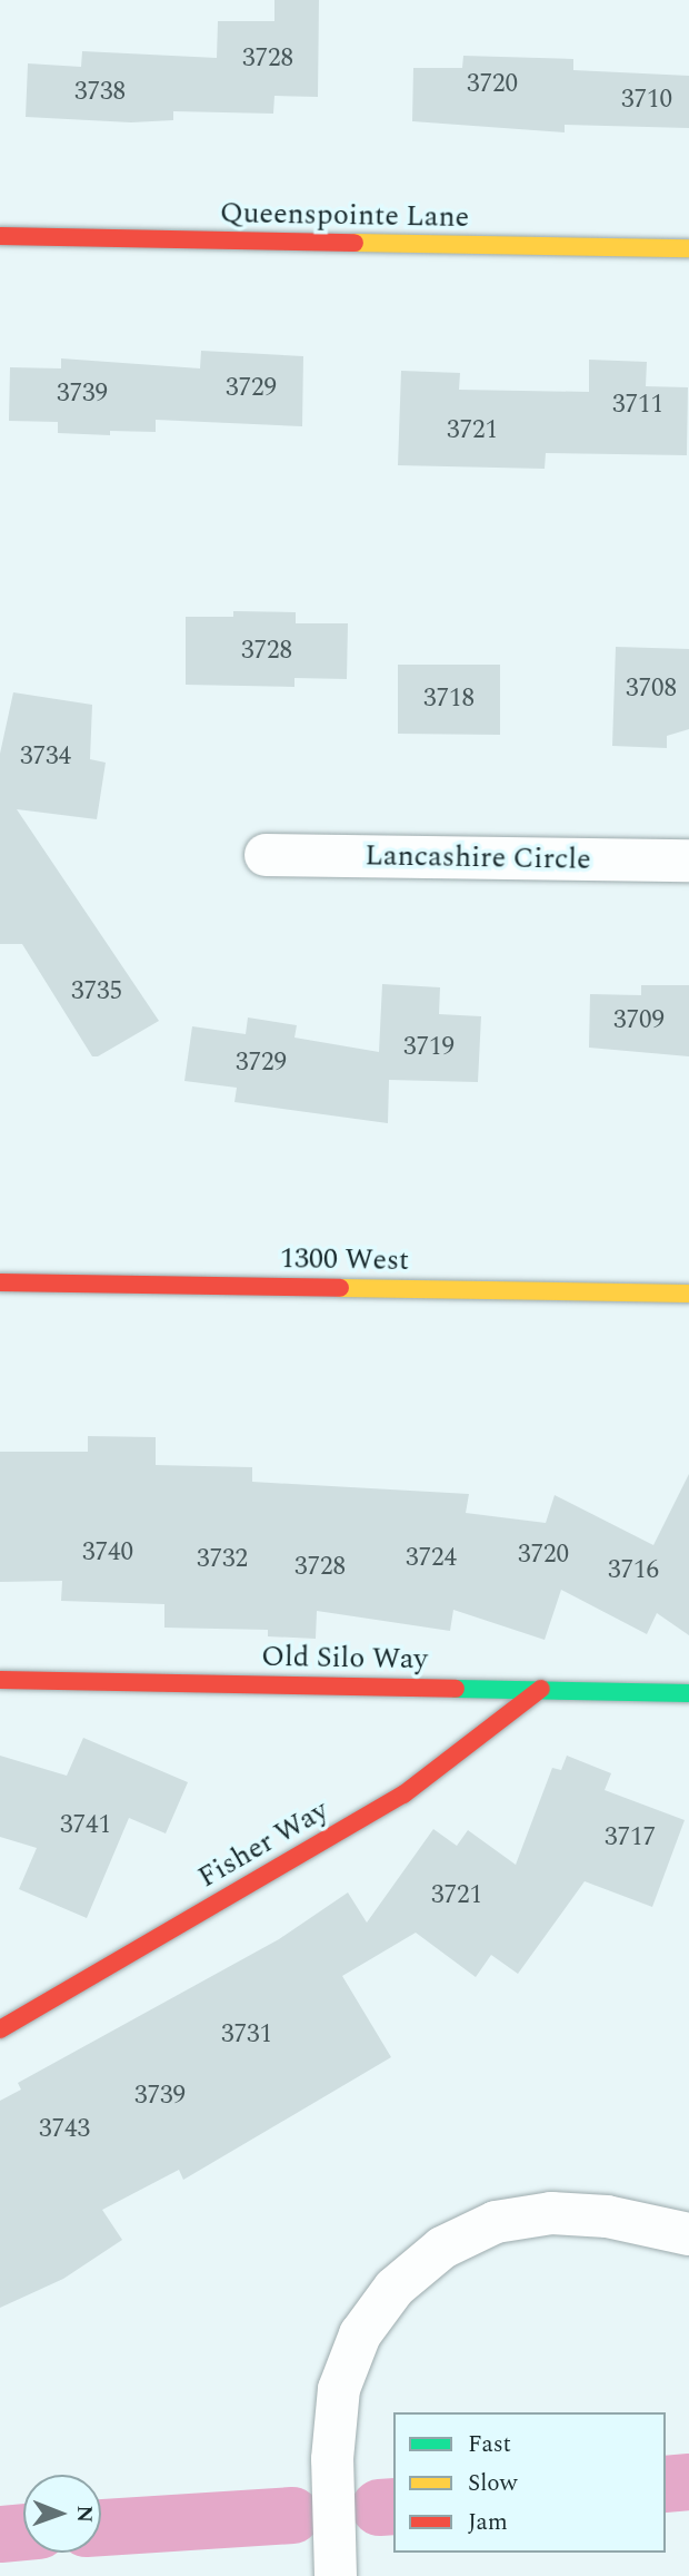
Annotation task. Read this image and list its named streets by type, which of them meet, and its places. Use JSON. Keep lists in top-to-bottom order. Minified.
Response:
{"streets":{"street":["Queenspointe Lane","Lancashire Circle","1300 West","Old Silo Way","Fisher Way"]},"crossings":[["Old Silo Way","Fisher Way"]],"house_numbers":["3728","3720","3738","3710","3729","3739","3711","3721","3728","3708","3718","3734","3735","3709","3719","3729","3740","3720","3724","3732","3728","3716","3741","3717","3721","3731","3739","3743"],"legend":["Fast","Slow","Jam"],"north":"right"}
